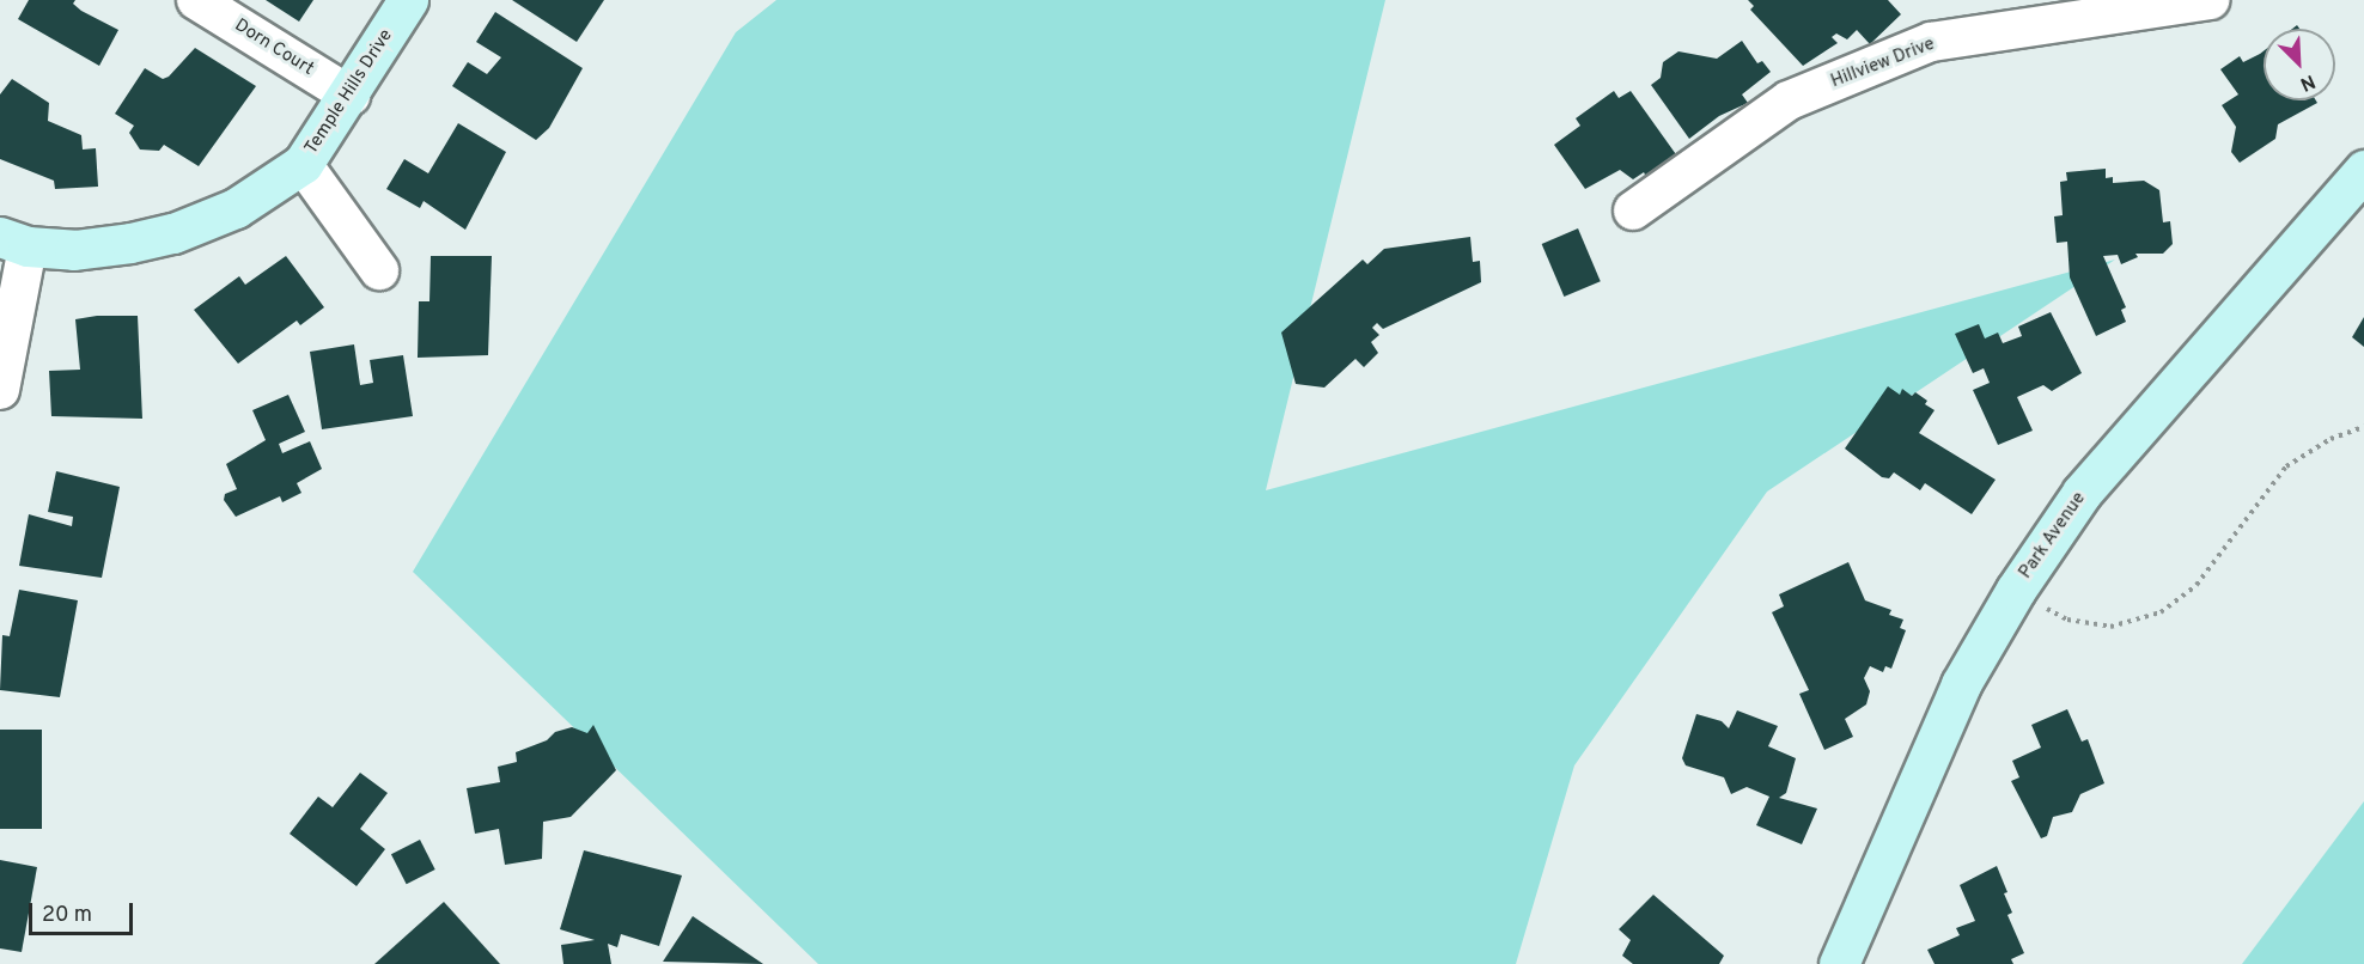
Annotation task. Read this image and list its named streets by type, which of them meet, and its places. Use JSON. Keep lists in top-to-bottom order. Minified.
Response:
{"streets":{"main road":["Temple Hills Drive","Park Avenue"],"street":["Dorn Court","Hillview Drive"]},"crossings":[["Dorn Court","Temple Hills Drive"]],"scale_bar":"20 m","north":"bottom right"}
